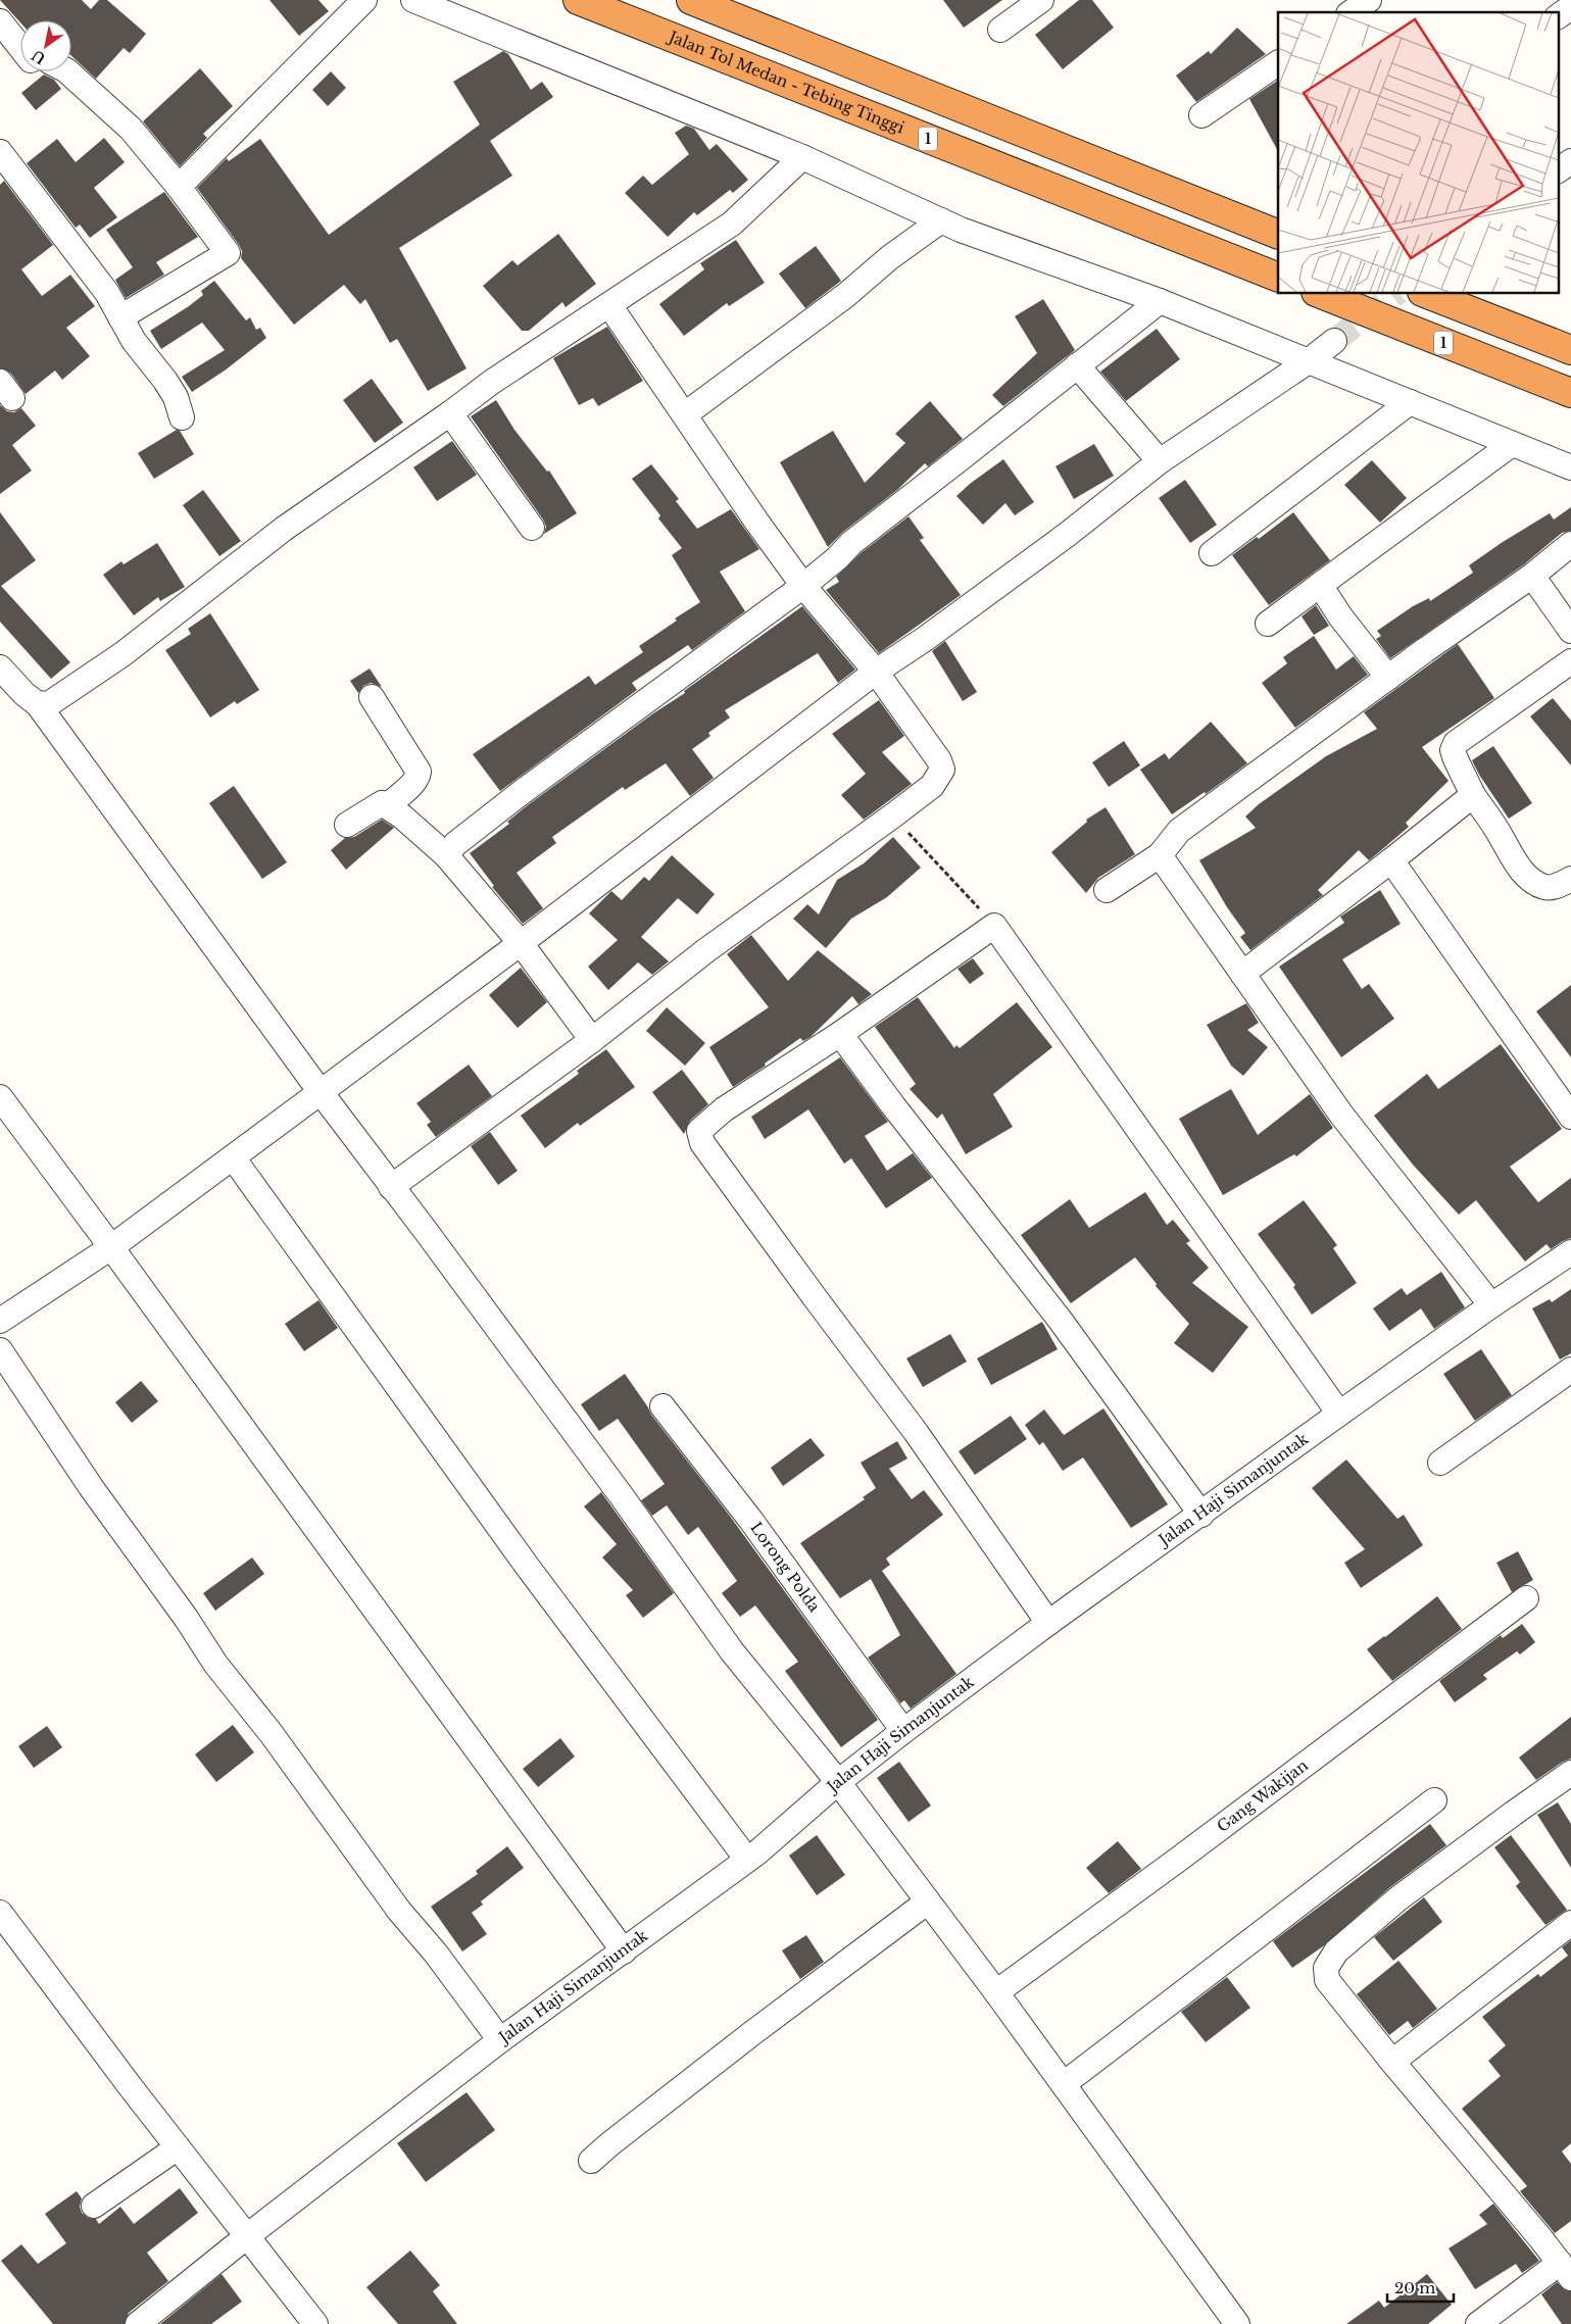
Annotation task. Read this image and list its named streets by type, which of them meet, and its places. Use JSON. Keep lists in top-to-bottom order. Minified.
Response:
{"streets":{"highway":["Jalan Tol Medan - Tebing Tinggi","1"],"street":["Jalan Haji Simanjuntak","Lorong Polda","Gang Wakijan"]},"crossings":[["Jalan Haji Simanjuntak","Lorong Polda"]],"scale_bar":"20 m","north":"bottom left"}
